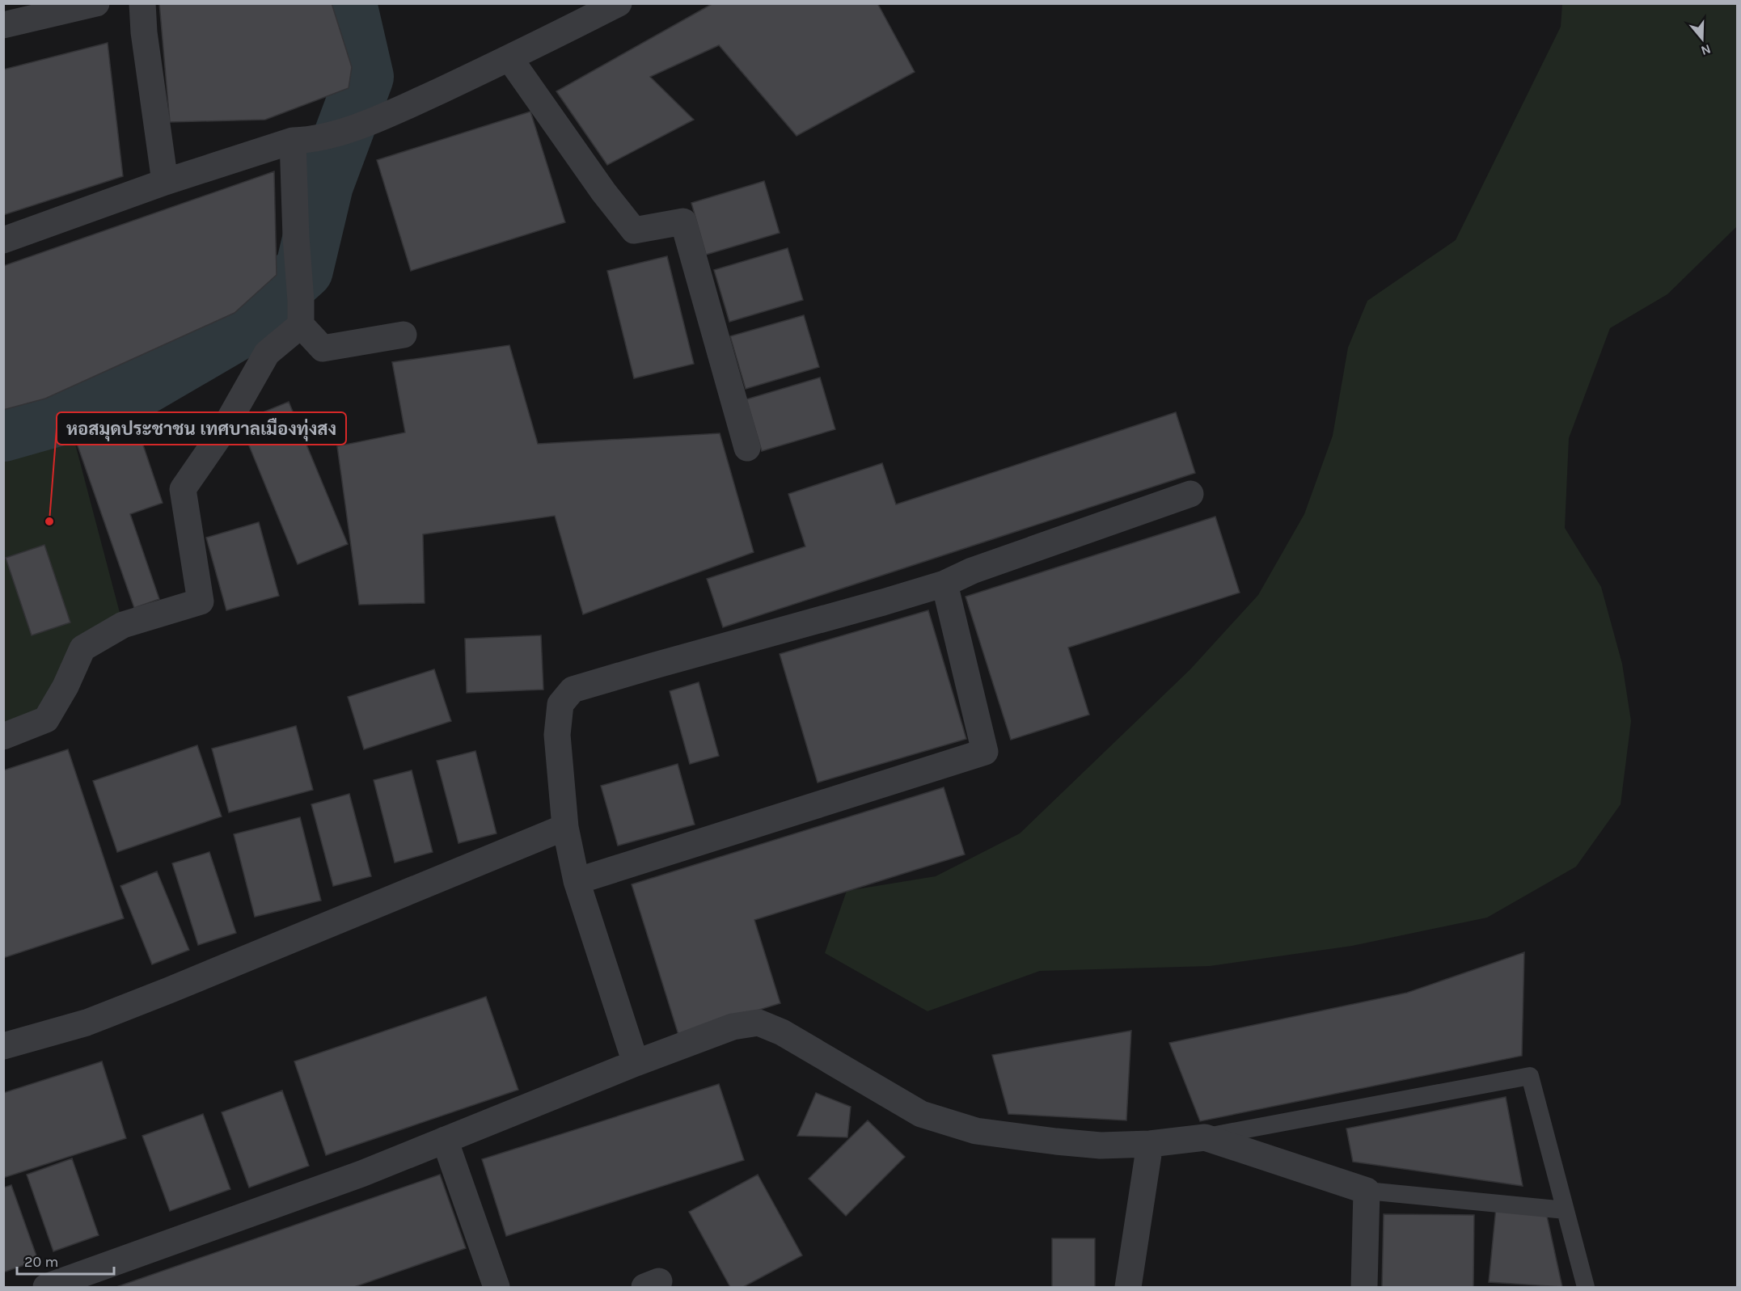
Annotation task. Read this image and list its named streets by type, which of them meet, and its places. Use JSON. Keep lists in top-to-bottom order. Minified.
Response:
{"places":["หอสมุดประชาชน เทศบาลเมืองทุ่งสง"],"scale_bar":"20 m","north":"bottom"}
